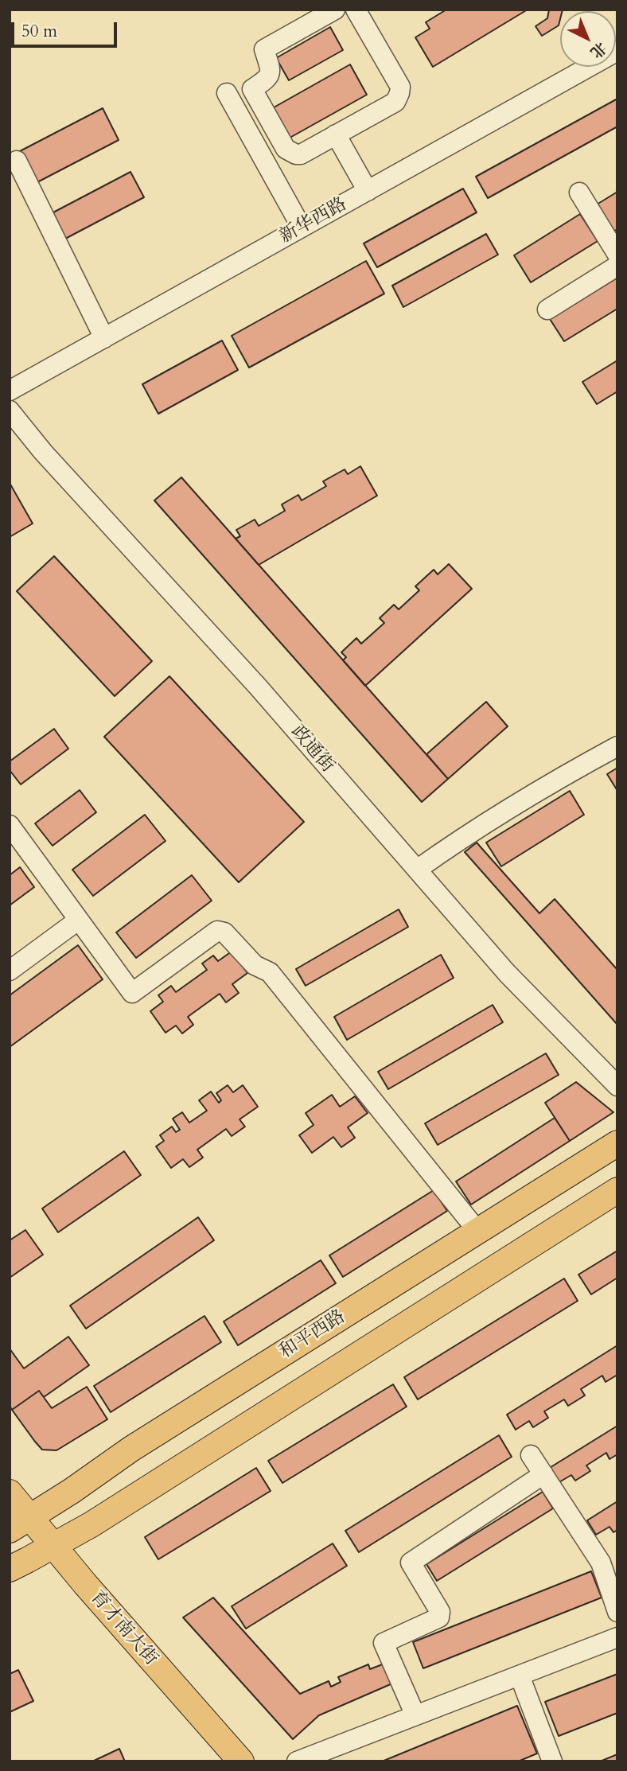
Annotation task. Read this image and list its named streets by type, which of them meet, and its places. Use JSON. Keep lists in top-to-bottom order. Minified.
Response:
{"streets":{"main road":["和平西路","育才南大街"],"street":["新华西路","政通街"]},"crossings":[["和平西路","育才南大街"]],"scale_bar":"50 m","north":"bottom right"}
